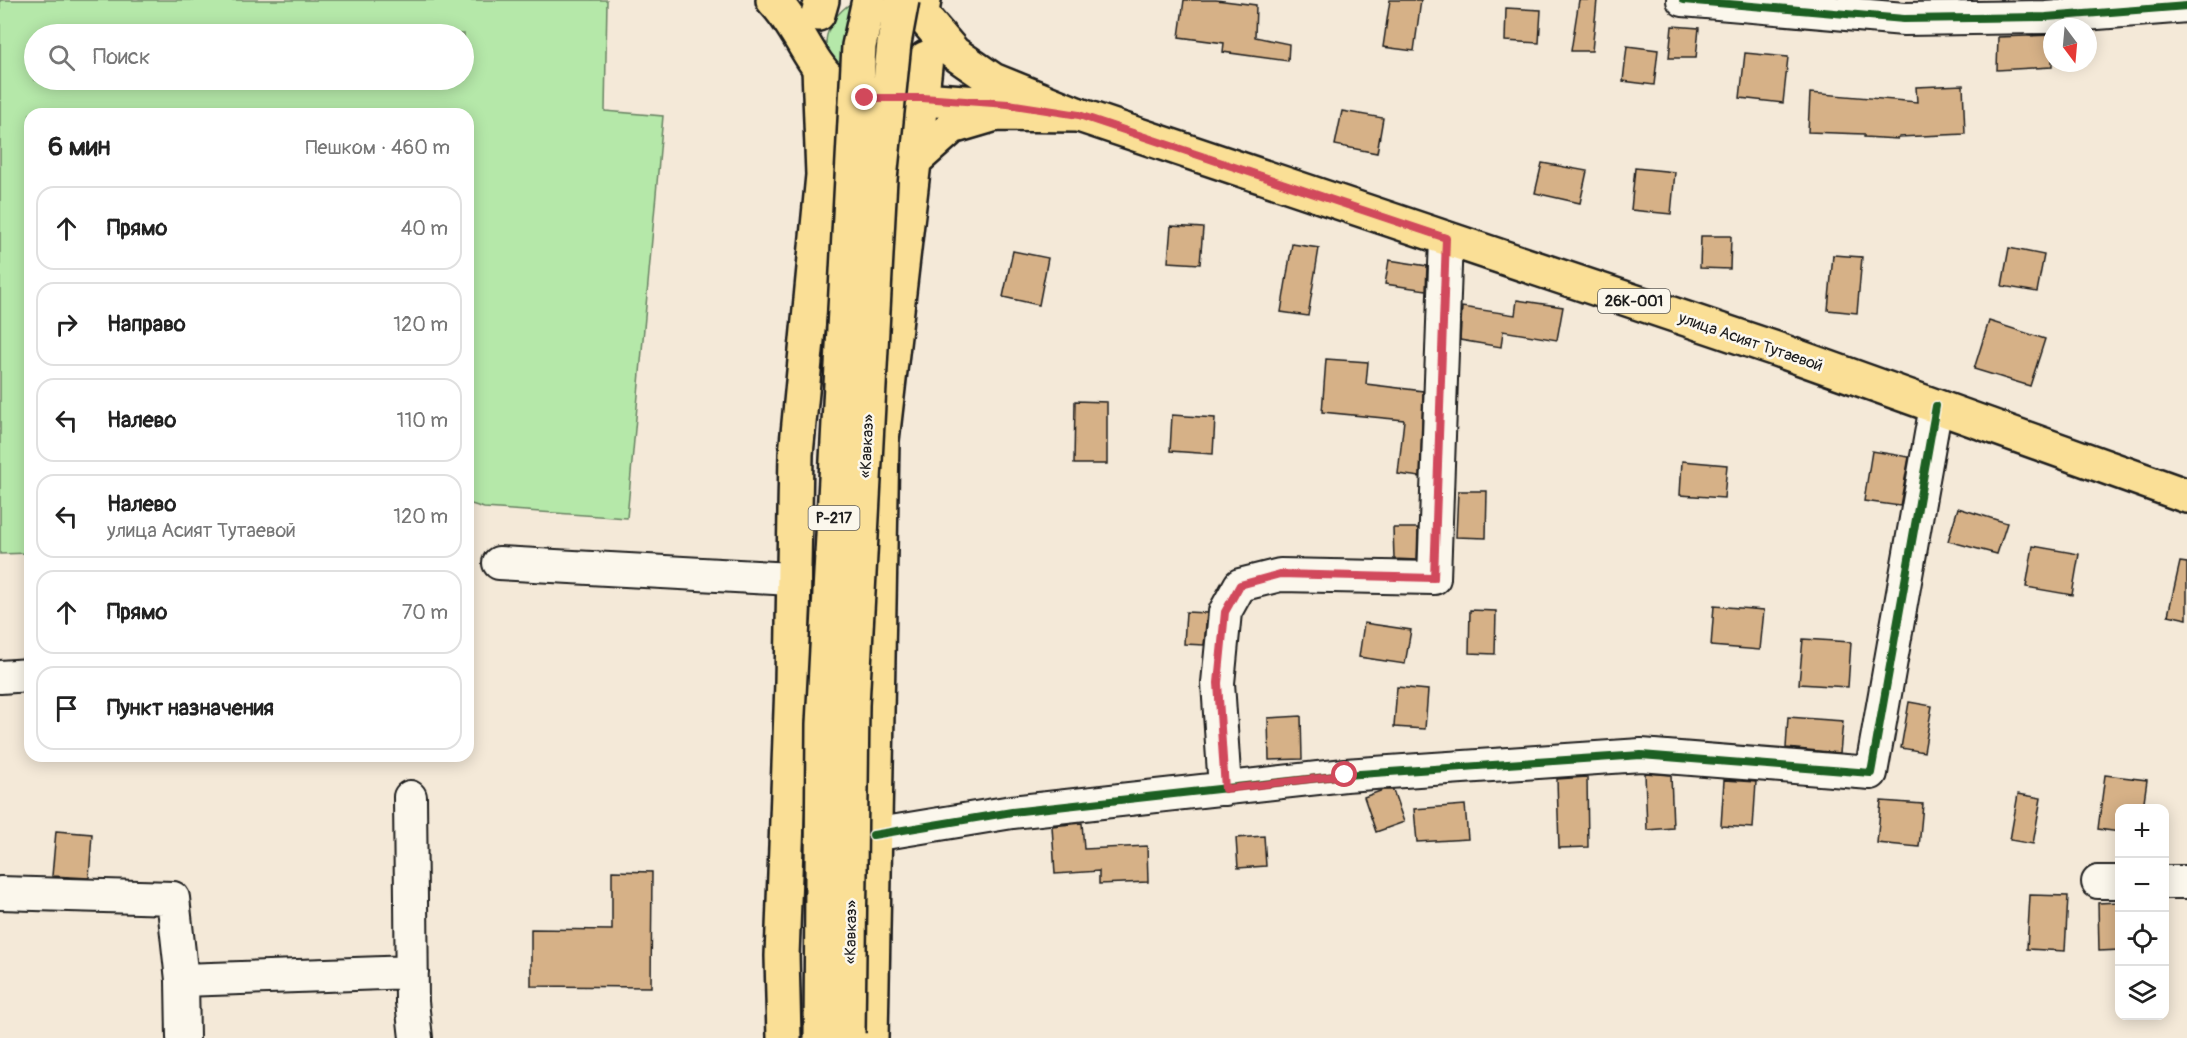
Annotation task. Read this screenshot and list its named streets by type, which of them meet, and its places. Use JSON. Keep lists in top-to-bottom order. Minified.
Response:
{"streets":{"main road":["26К-001","улица Асият Тутаевой","«Кавказ»","Р-217"]},"crossings":[["улица Асият Тутаевой","«Кавказ»"],["«Кавказ»","Р-217"]],"north":"bottom","page":{"search":"Поиск","heading":["6 мин","Пешком · 460 m"],"list":[["Прямо","40 m"],["Направо","120 m"],["Налево","110 m"],["Налево","улица Асият Тутаевой","120 m"],["Прямо","70 m"],"Пункт назначения"],"map_buttons":["+","−"]}}
